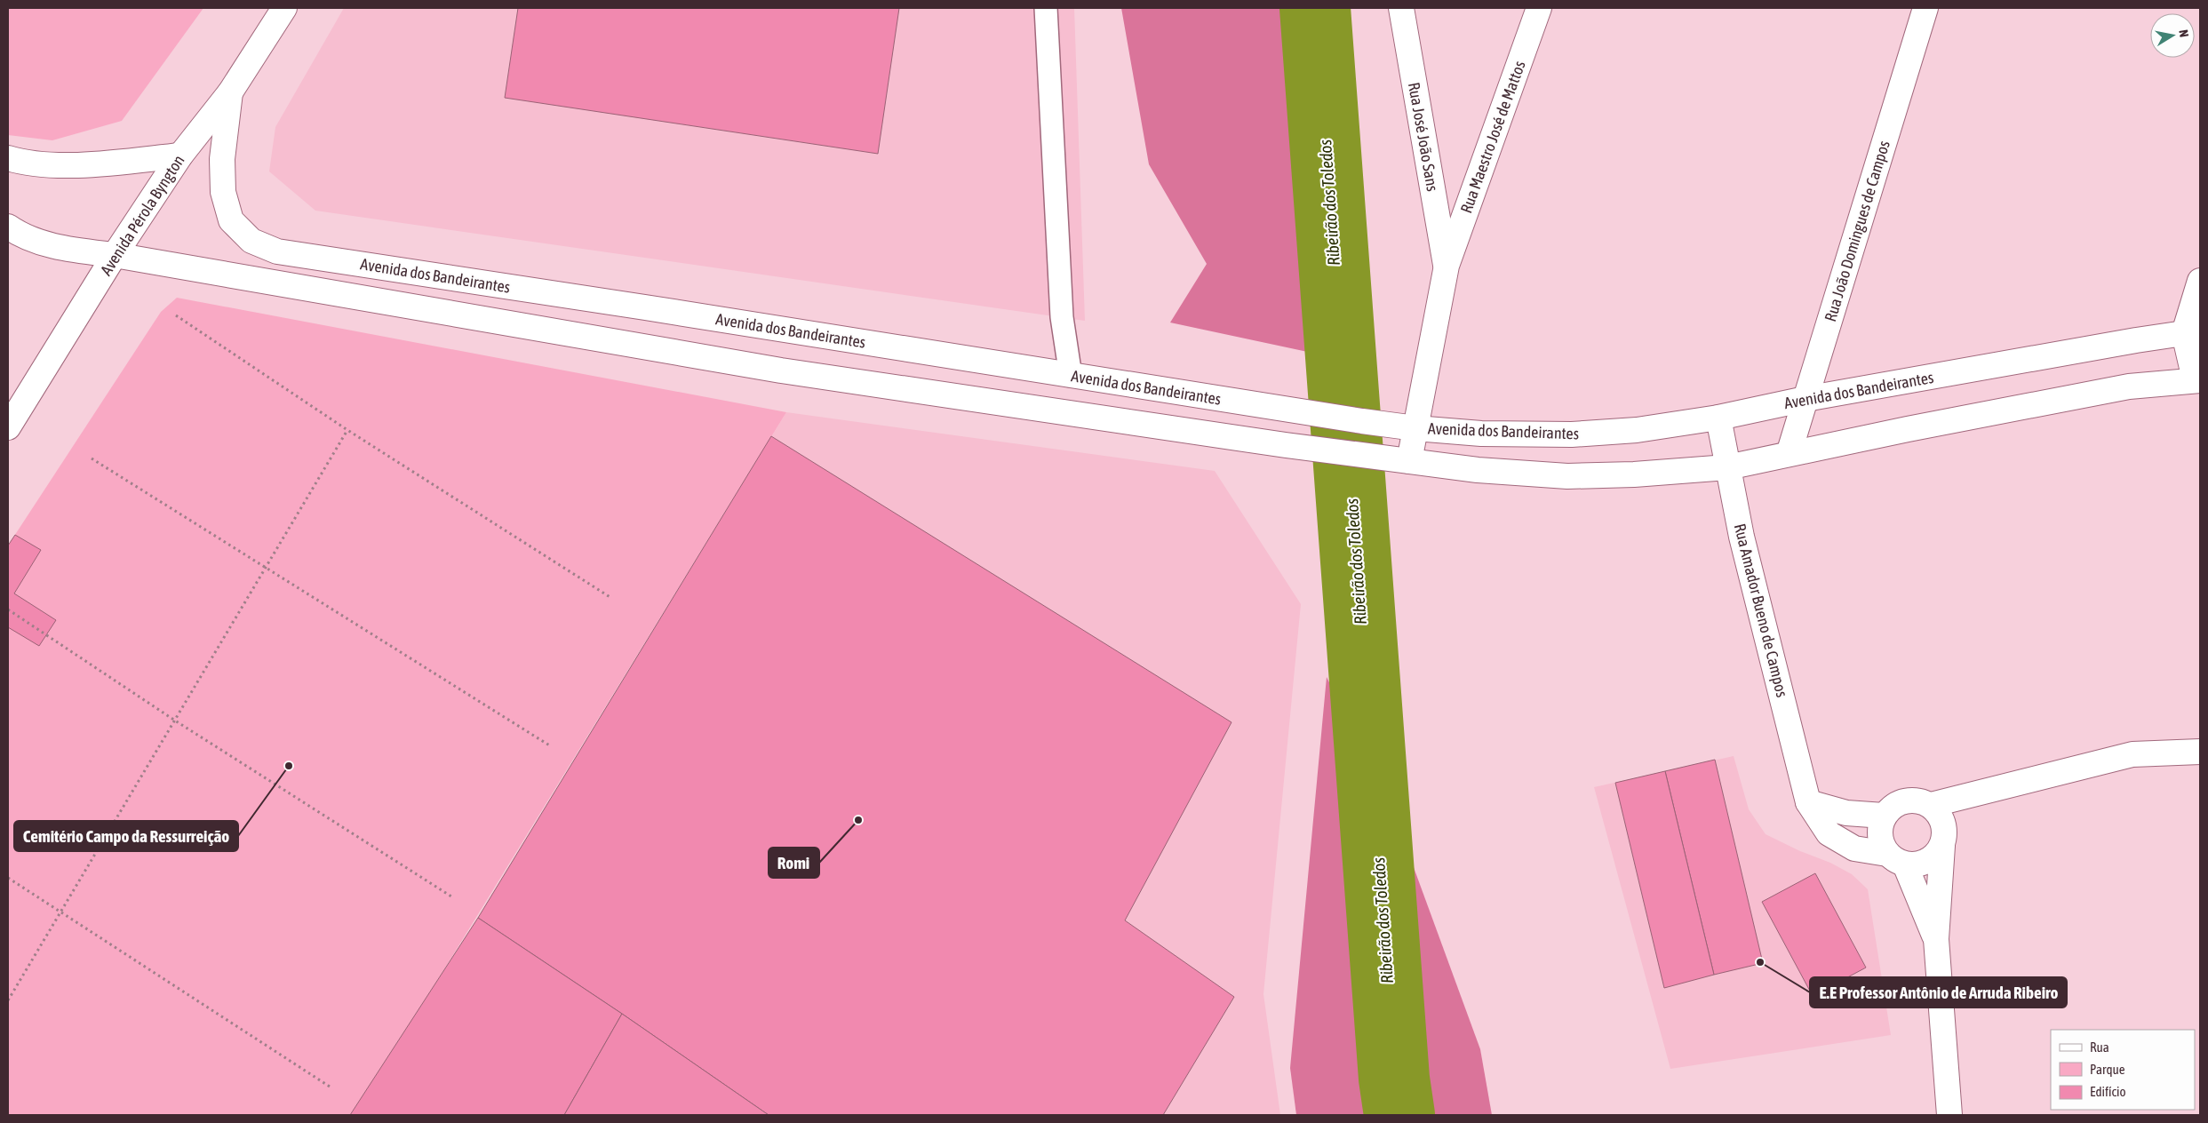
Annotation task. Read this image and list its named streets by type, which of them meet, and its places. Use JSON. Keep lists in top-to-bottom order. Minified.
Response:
{"streets":{"main road":["Rua José João Sans","Rua Maestro José de Mattos","Avenida Pérola Byngton","Rua João Domingues de Campos","Avenida dos Bandeirantes","Rua Amador Bueno de Campos"]},"crossings":[["Rua José João Sans","Rua Maestro José de Mattos"],["Avenida Pérola Byngton","Avenida dos Bandeirantes"],["Rua João Domingues de Campos","Avenida dos Bandeirantes"],["Avenida dos Bandeirantes","Rua Amador Bueno de Campos"]],"water":["Ribeirão dos Toledos"],"places":["Cemitério Campo da Ressurreição","Romi","E.E Professor Antônio de Arruda Ribeiro"],"legend":["Rua","Parque","Edifício"],"north":"right"}
